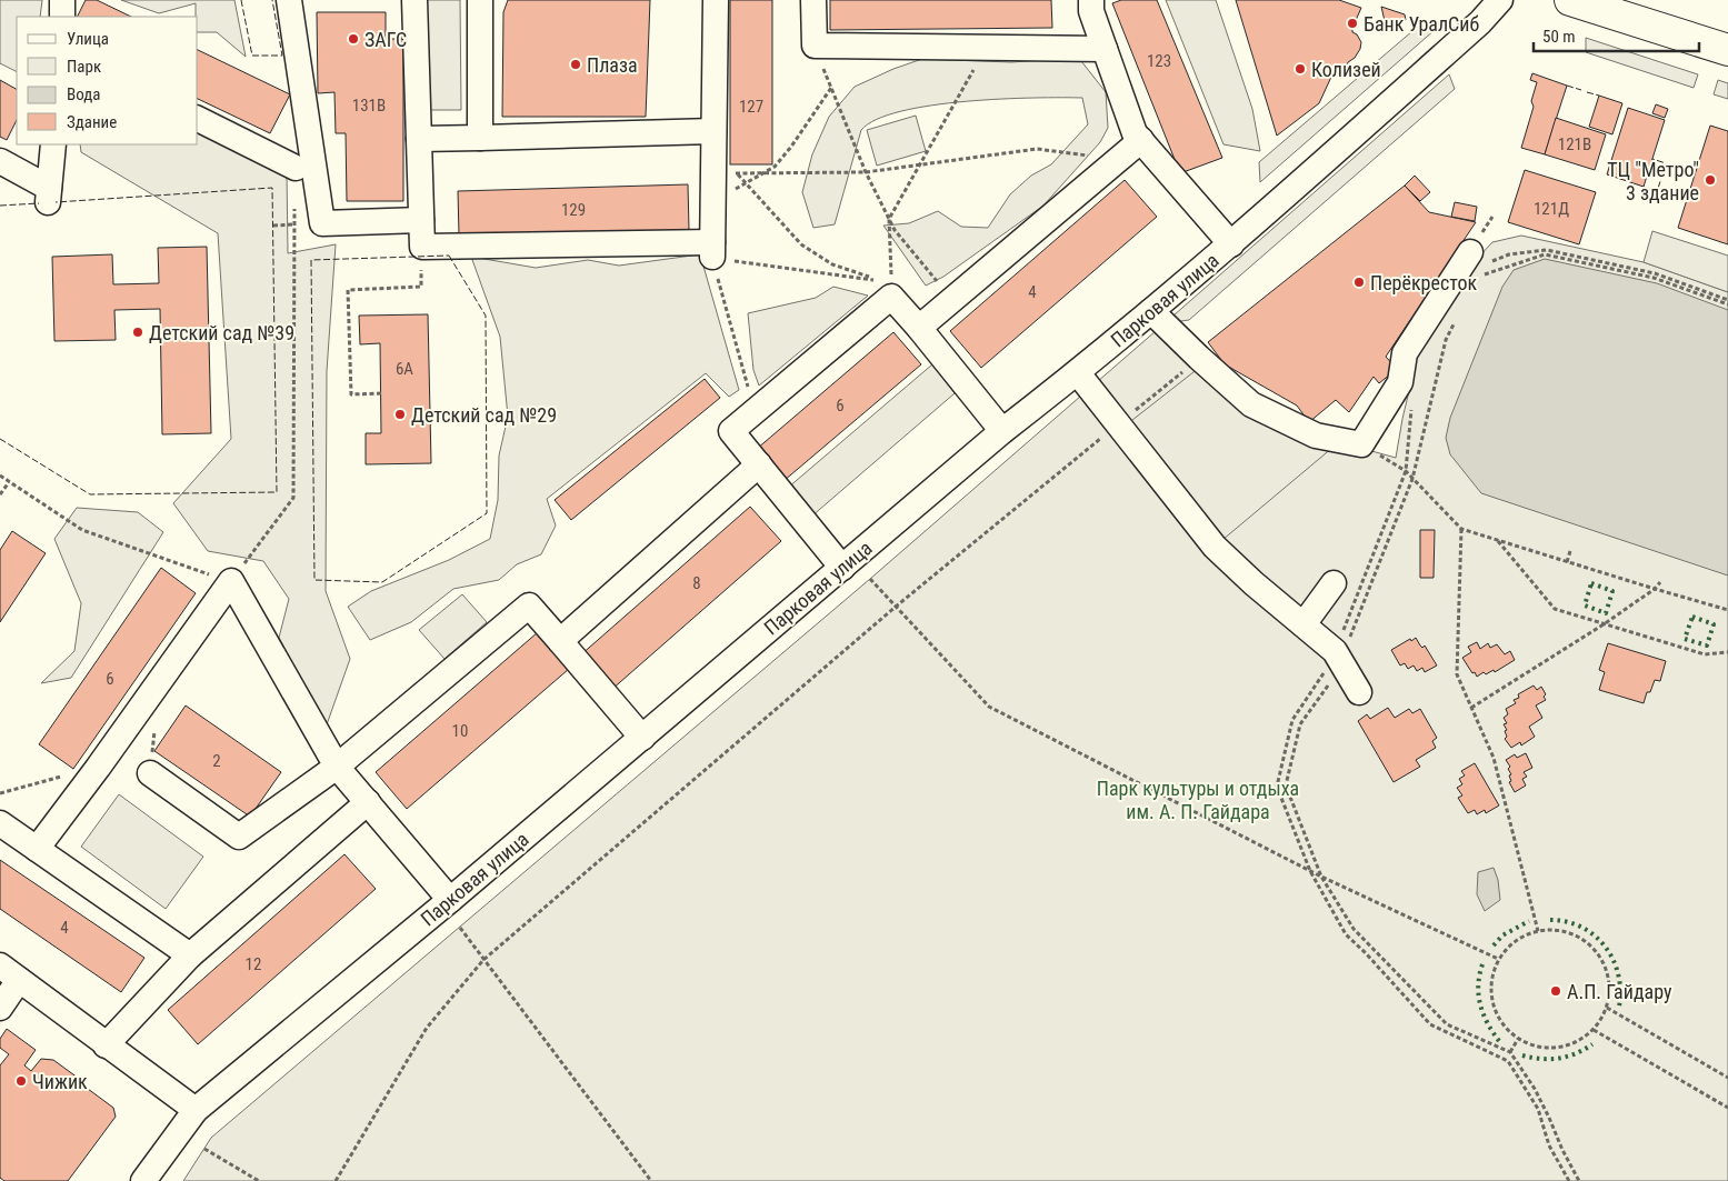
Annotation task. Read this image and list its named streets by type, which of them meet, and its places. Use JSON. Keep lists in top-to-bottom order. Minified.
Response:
{"streets":{"street":["Парковая улица"]},"parks":["Парк культуры и отдыха им. А. П. Гайдара"],"places":["Банк УралСиб","ЗАГС","Плаза","Колизей","ТЦ \"Метро\" 3 здание","Перёкресток","Детский сад №39","Детский сад №29","А.П. Гайдару","Чижик"],"house_numbers":["123","131В","127","121В","121Д","129","4","6А","6","8","6","10","2","4","12"],"legend":["Улица","Парк","Вода","Здание"],"scale_bar":"50 m"}
